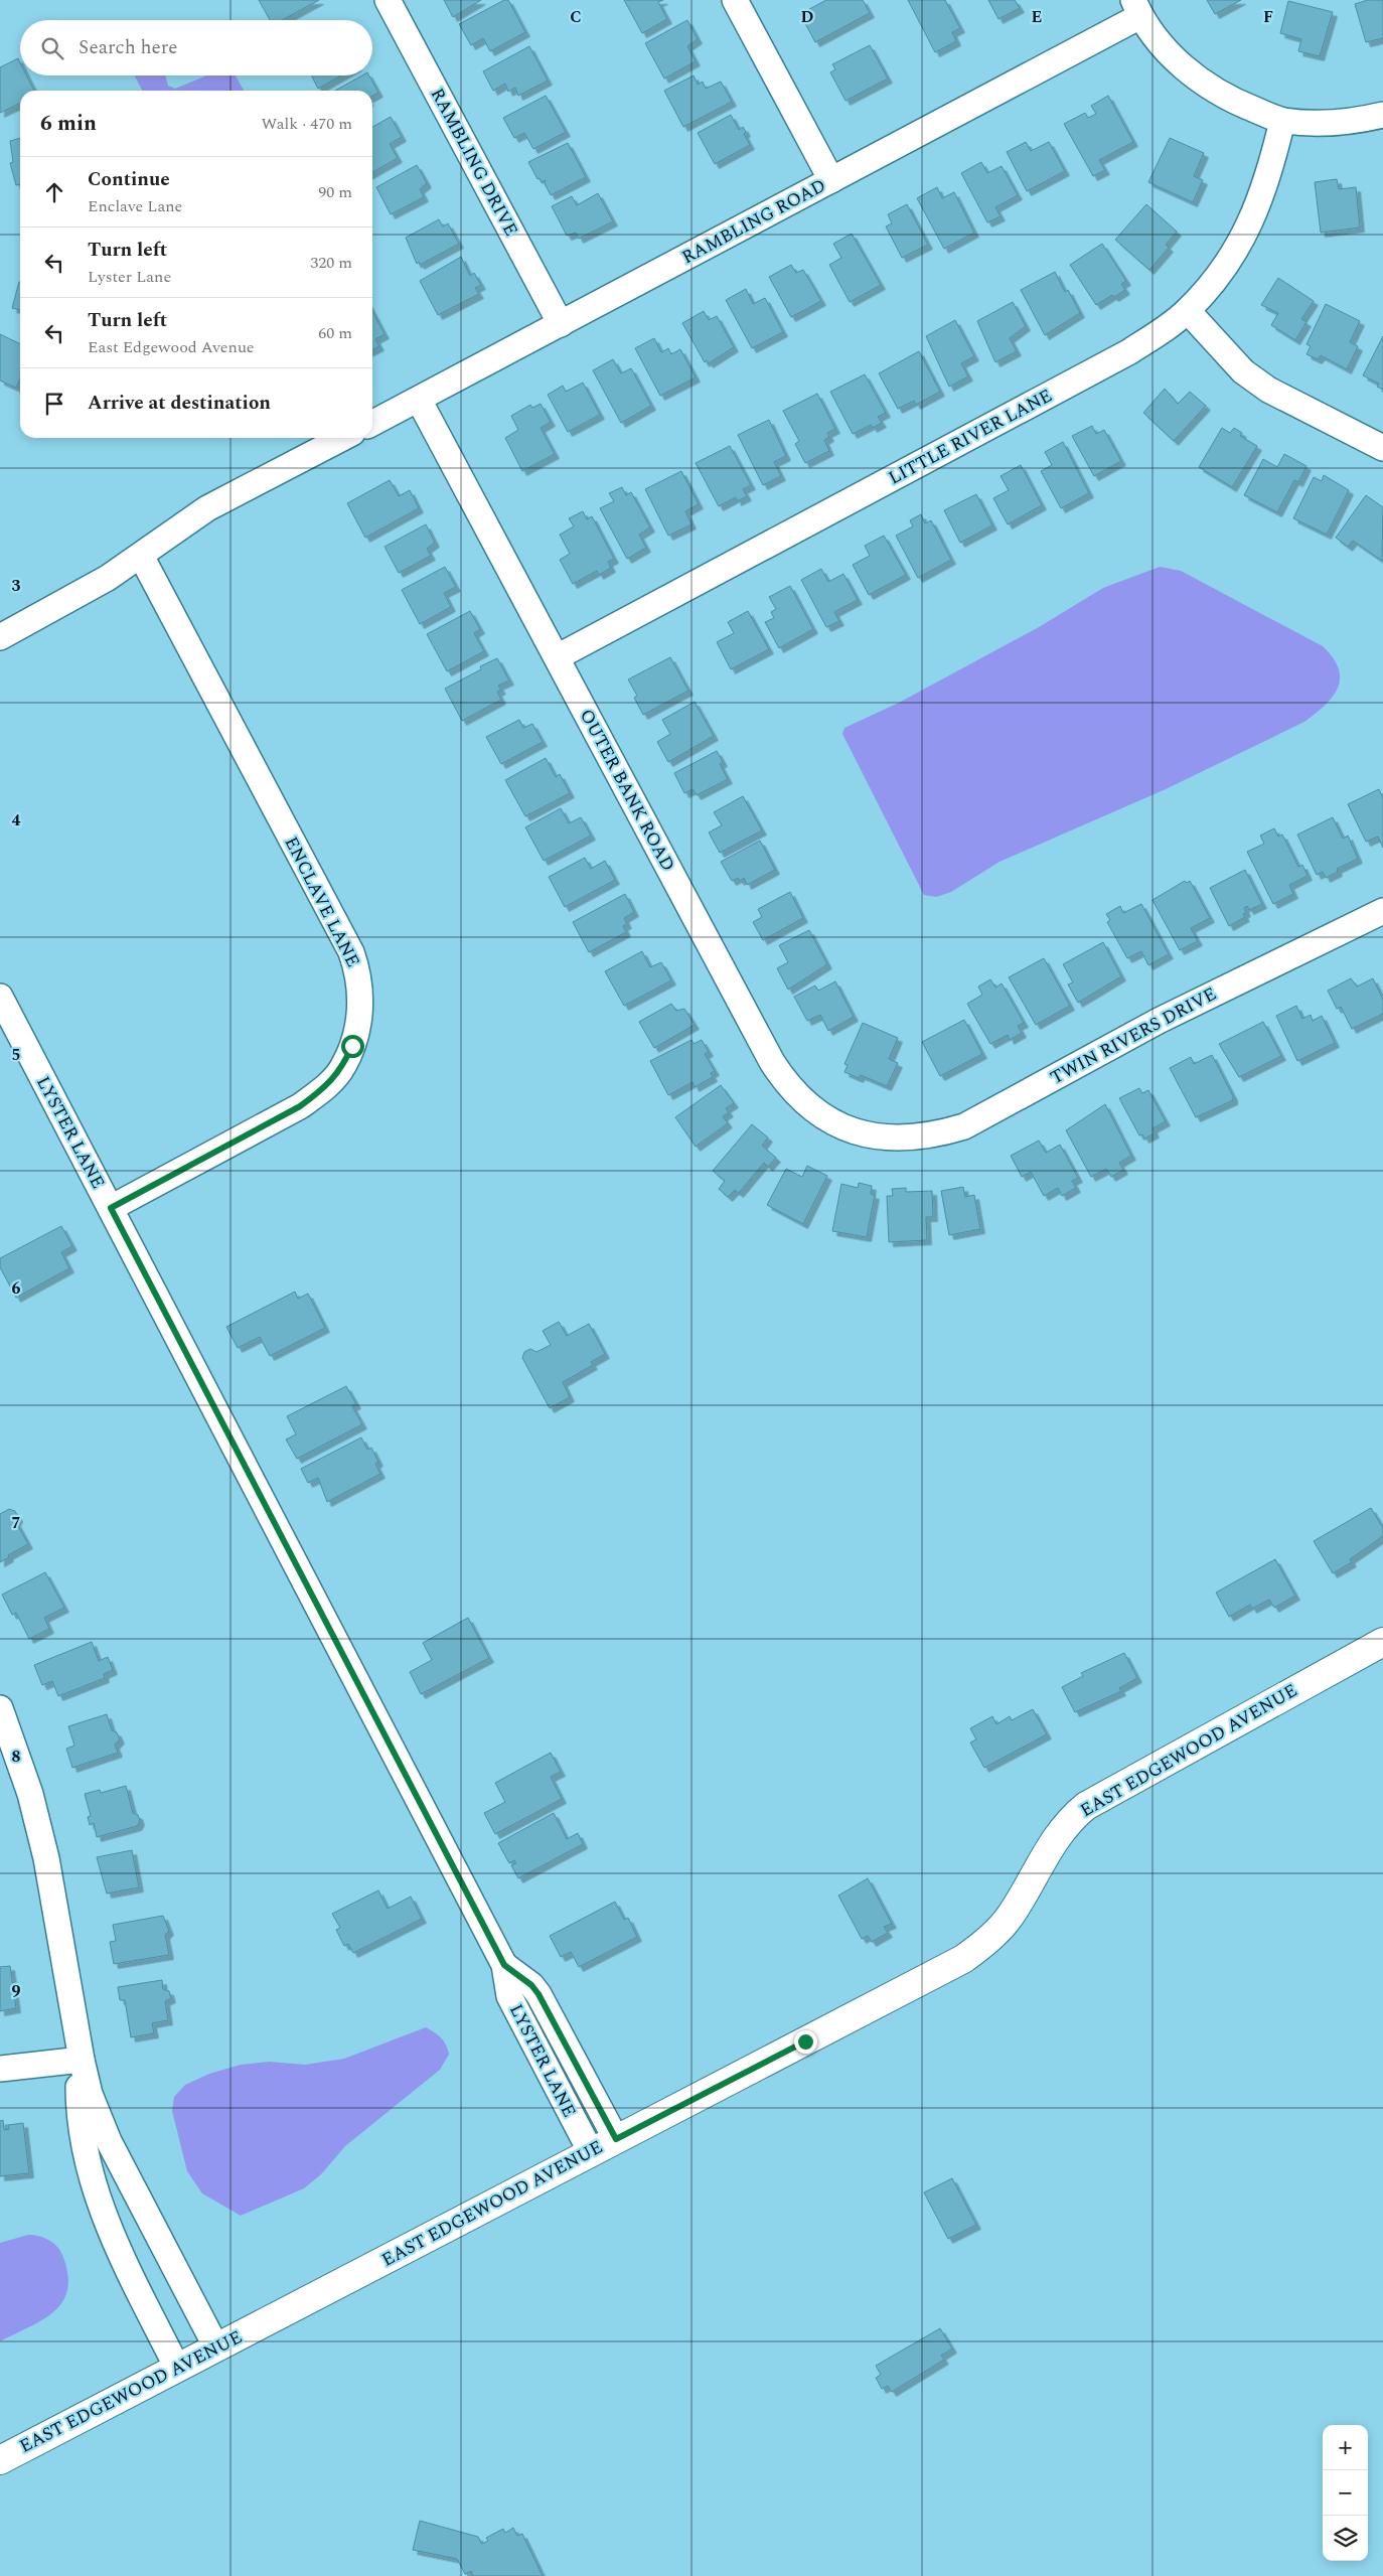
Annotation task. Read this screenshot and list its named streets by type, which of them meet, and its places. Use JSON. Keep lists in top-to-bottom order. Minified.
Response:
{"streets":{"main road":["EAST EDGEWOOD AVENUE"],"street":["RAMBLING DRIVE","RAMBLING ROAD","LITTLE RIVER LANE","OUTER BANK ROAD","ENCLAVE LANE","TWIN RIVERS DRIVE","LYSTER LANE"]},"crossings":[["RAMBLING DRIVE","RAMBLING ROAD"],["RAMBLING ROAD","OUTER BANK ROAD"],["LITTLE RIVER LANE","OUTER BANK ROAD"],["OUTER BANK ROAD","TWIN RIVERS DRIVE"],["ENCLAVE LANE","LYSTER LANE"],["LYSTER LANE","EAST EDGEWOOD AVENUE"]],"page":{"search":"Search here","heading":["6 min","Walk · 470 m"],"list":[["Continue","Enclave Lane","90 m"],["Turn left","Lyster Lane","320 m"],["Turn left","East Edgewood Avenue","60 m"],"Arrive at destination"],"map_buttons":["+","−"]},"grid":{"columns":["C","D","E","F"],"rows":["3","4","5","6","7","8","9"]}}
